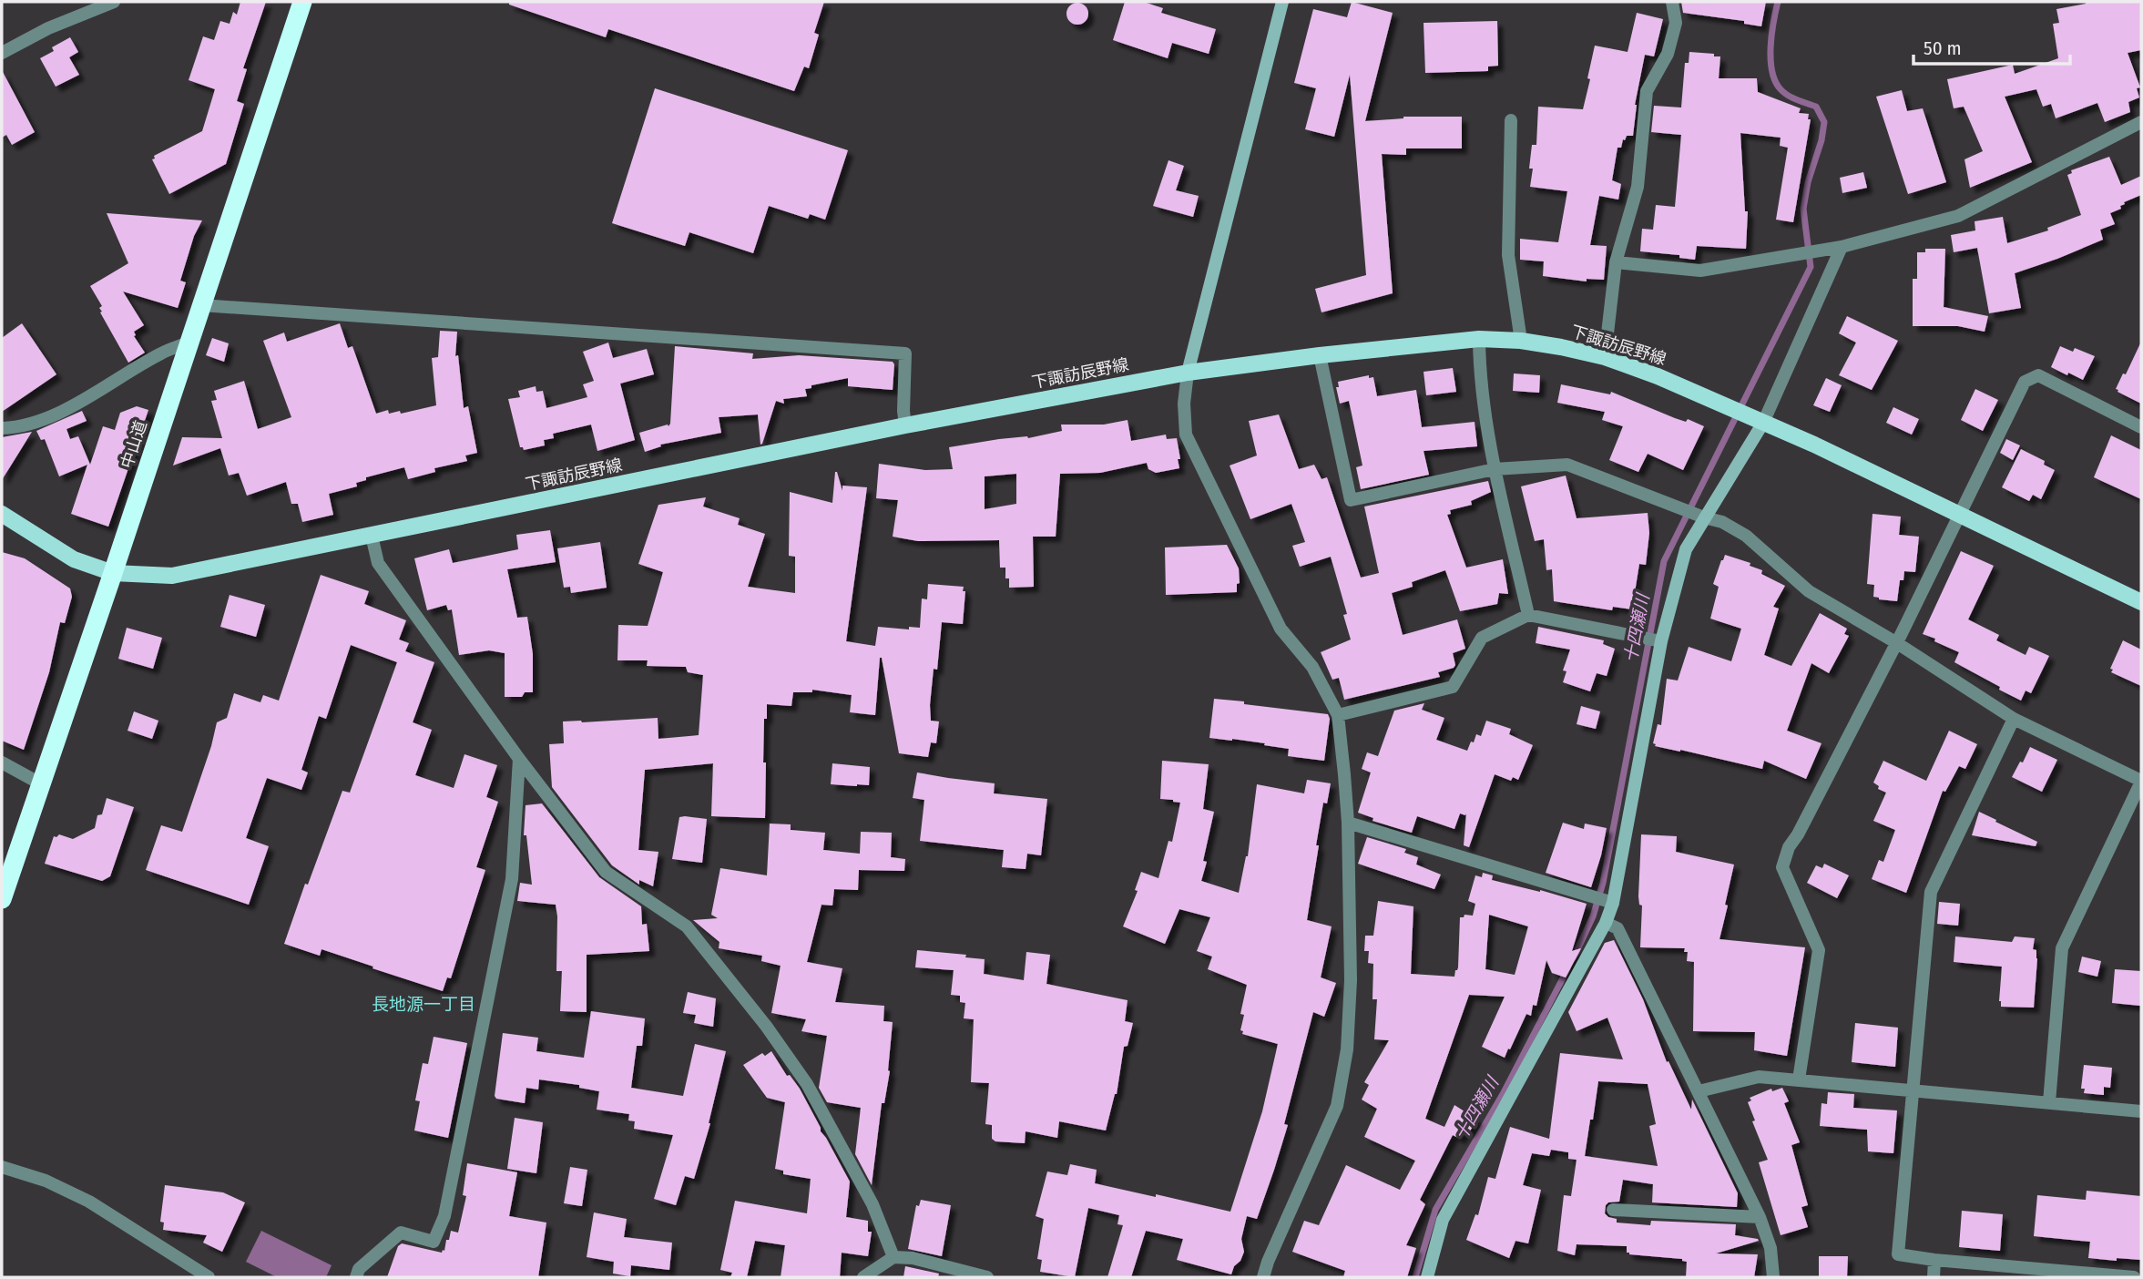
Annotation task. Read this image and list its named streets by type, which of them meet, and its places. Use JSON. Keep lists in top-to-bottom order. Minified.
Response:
{"streets":{"highway":["中山道"],"main road":["下諏訪辰野線"]},"crossings":[["下諏訪辰野線","中山道"]],"districts":["長地源一丁目"],"water":["十四瀬川"],"scale_bar":"50 m"}
